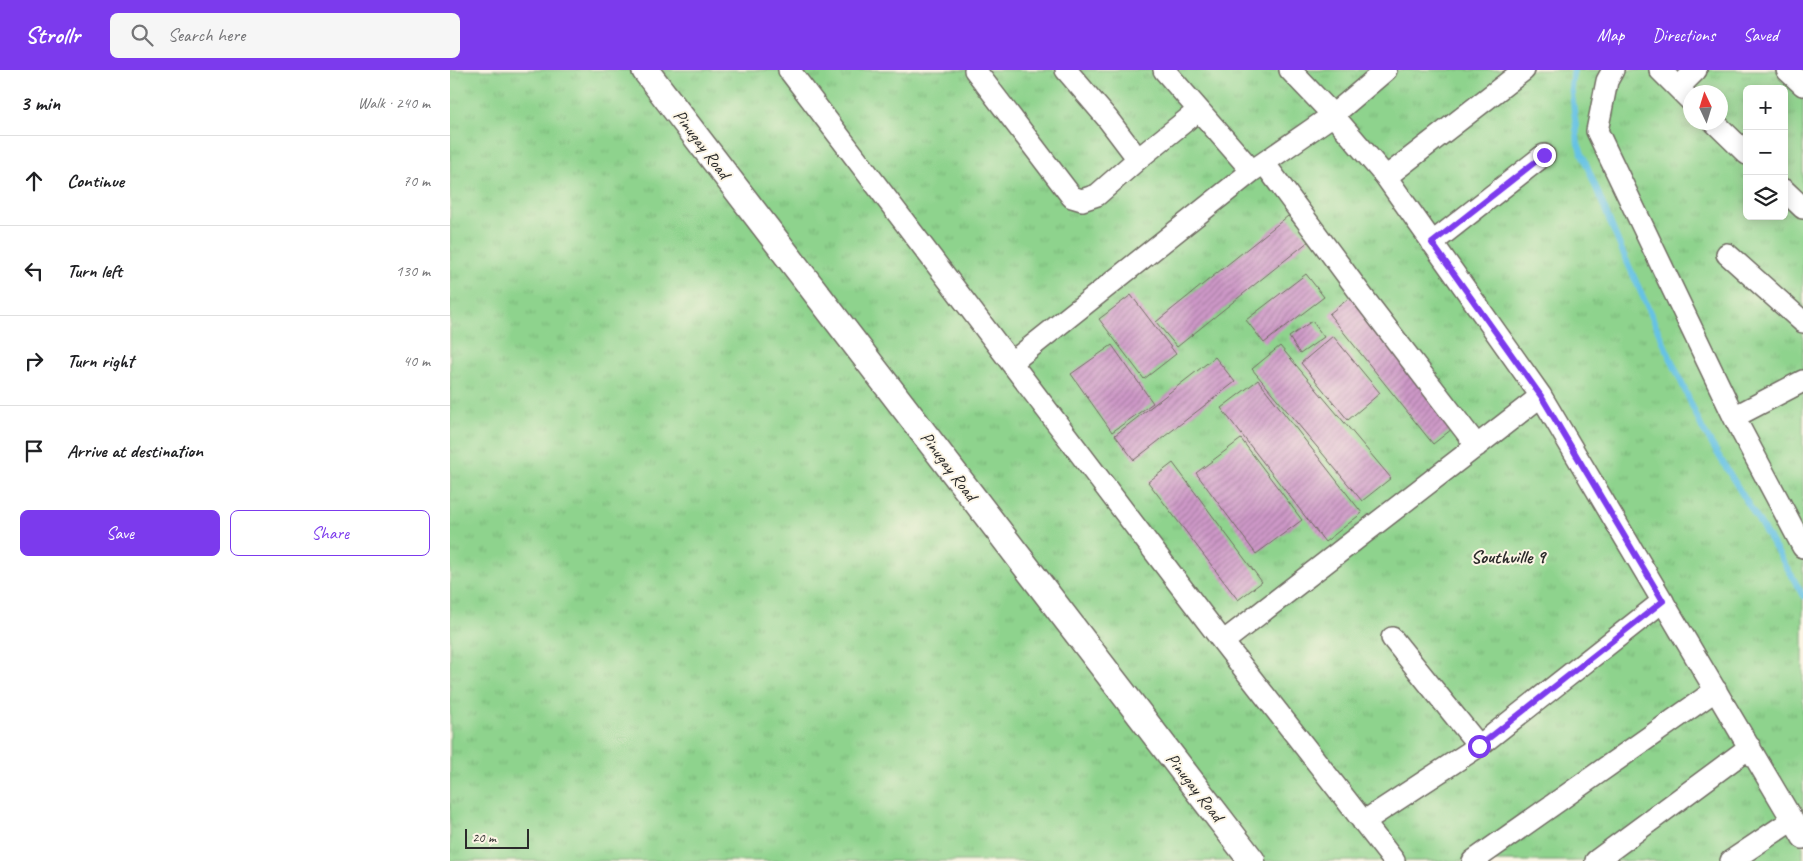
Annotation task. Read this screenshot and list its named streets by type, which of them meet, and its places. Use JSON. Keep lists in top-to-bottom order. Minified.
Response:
{"streets":{"street":["Pinugay Road"]},"districts":["Southville 9"],"scale_bar":"20 m","north":"top","page":{"header":"Strollr","search":"Search here","nav":["Map","Directions","Saved"],"heading":["3 min","Walk · 240 m"],"map_buttons":["+","−"],"list":[["Continue","70 m"],["Turn left","130 m"],["Turn right","40 m"],"Arrive at destination"],"buttons":["Save","Share"],"scale":"20 m"}}
